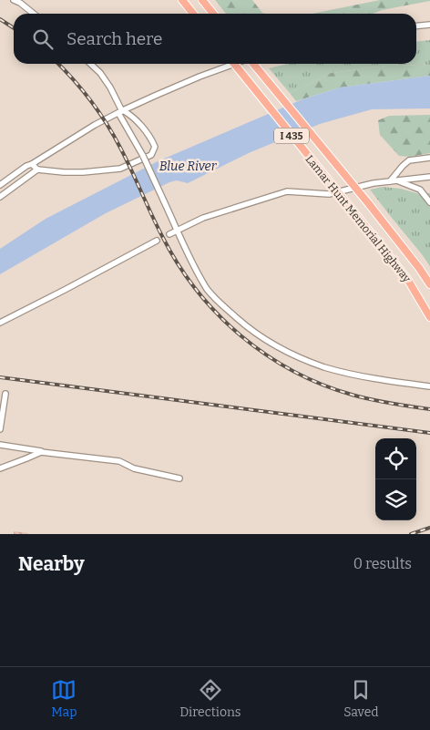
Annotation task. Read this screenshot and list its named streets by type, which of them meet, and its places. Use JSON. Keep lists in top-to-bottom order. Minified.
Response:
{"streets":{"highway":["I 435","Lamar Hunt Memorial Highway"]},"water":["Blue River"],"page":{"search":"Search here","heading":["Nearby","0 results"],"nav":["Map","Directions","Saved"]}}
